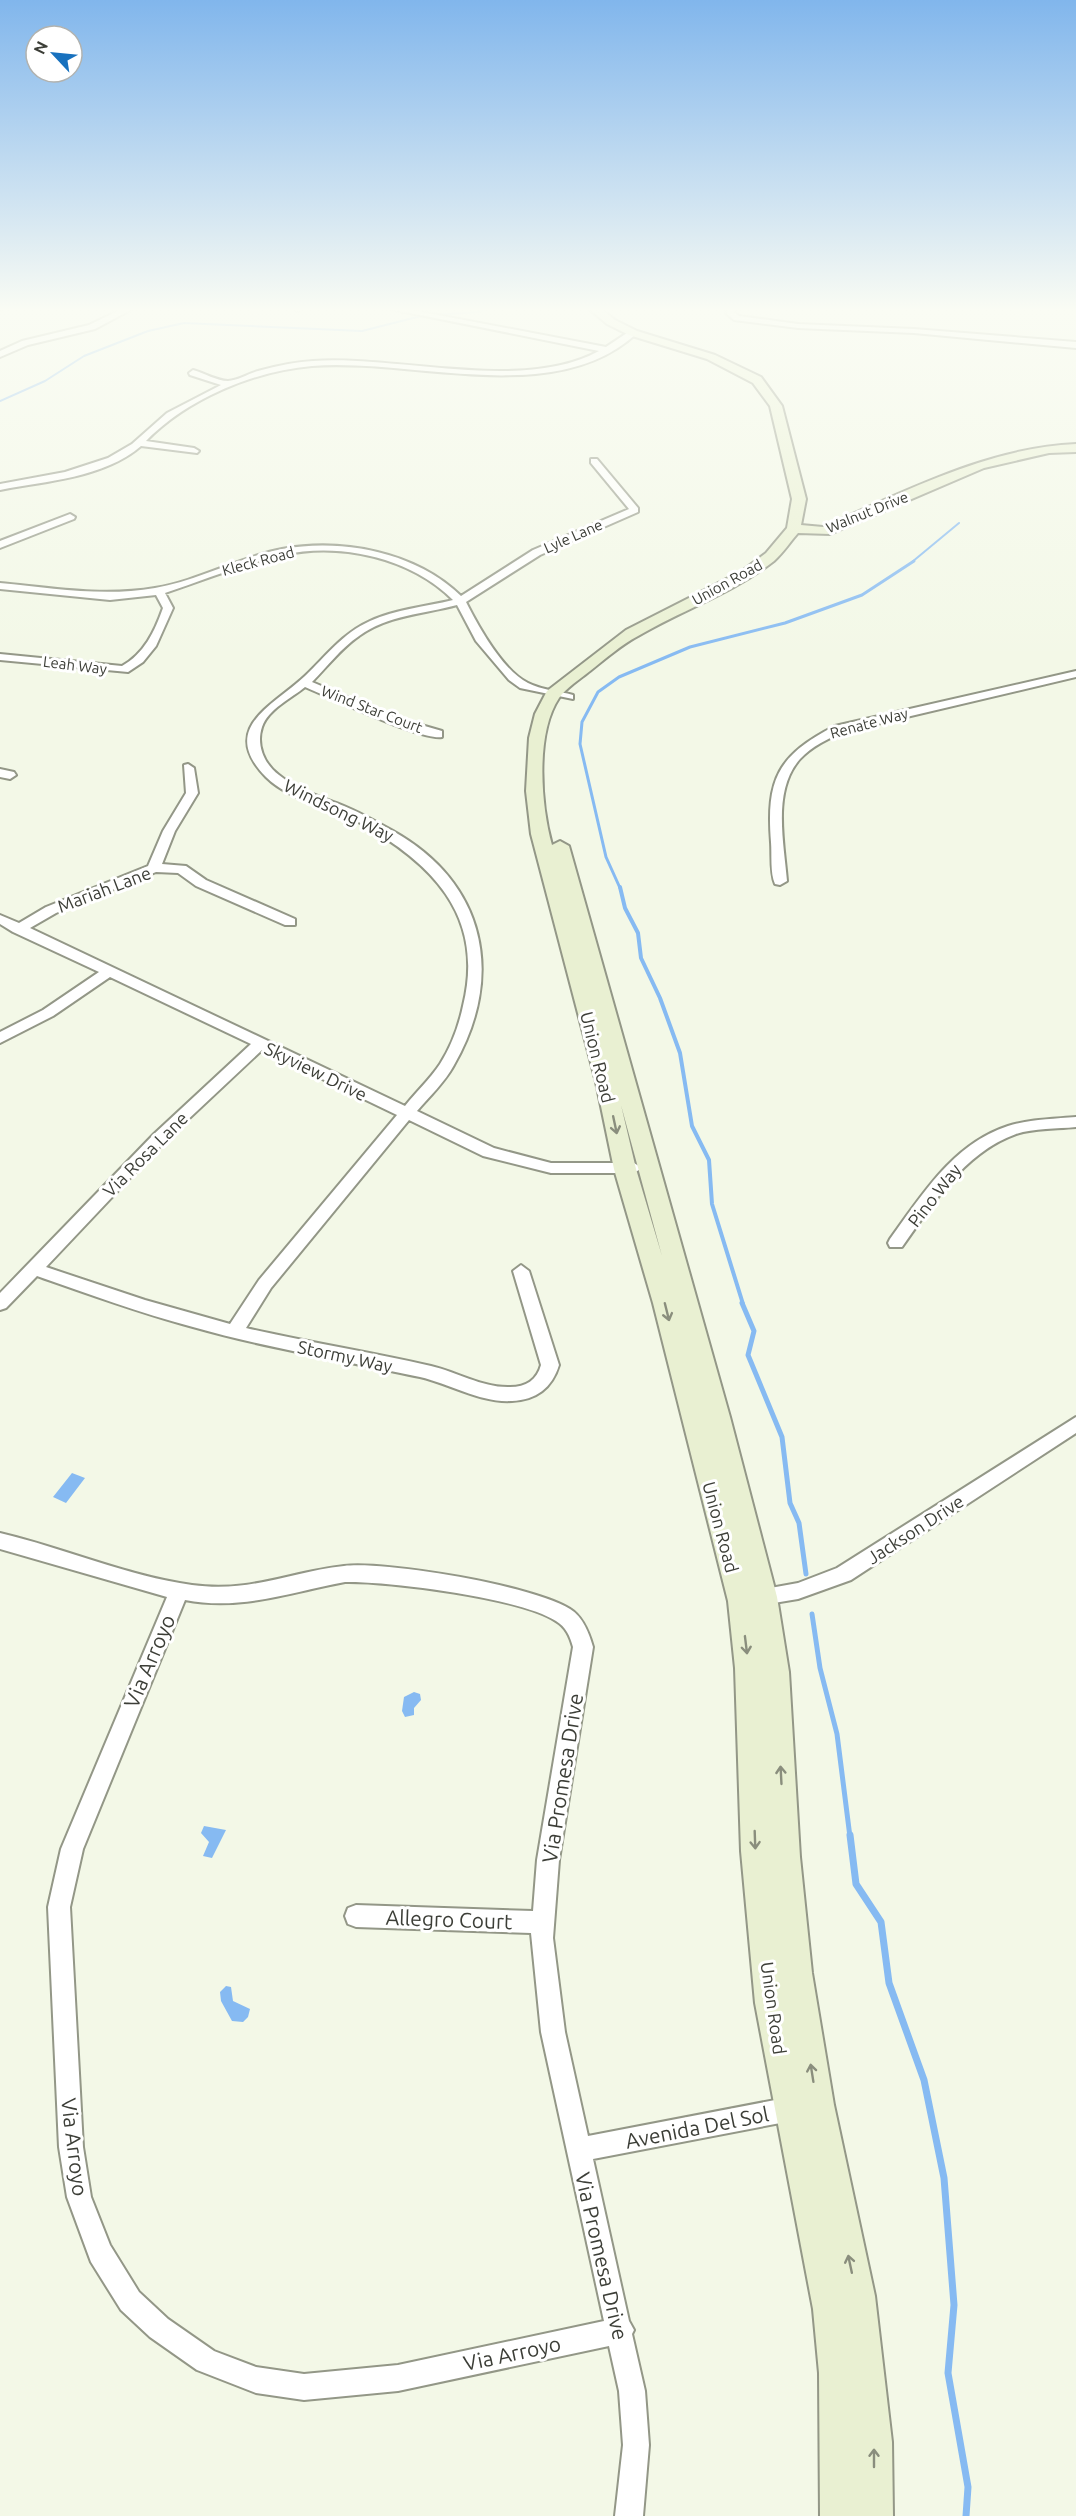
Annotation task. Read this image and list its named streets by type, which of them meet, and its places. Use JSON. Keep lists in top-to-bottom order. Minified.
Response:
{"streets":{"main road":["Walnut Drive","Union Road"],"street":["Lyle Lane","Kleck Road","Leah Way","Wind Star Court","Renate Way","Windsong Way","Mariah Lane","Skyview Drive","Via Rosa Lane","Pino Way","Stormy Way","Jackson Drive","Via Arroyo","Via Promesa Drive","Allegro Court","Avenida Del Sol"]},"crossings":[["Walnut Drive","Union Road"],["Lyle Lane","Kleck Road"],["Lyle Lane","Windsong Way"],["Kleck Road","Union Road"],["Kleck Road","Leah Way"],["Kleck Road","Windsong Way"],["Union Road","Skyview Drive"],["Union Road","Jackson Drive"],["Union Road","Avenida Del Sol"],["Wind Star Court","Windsong Way"],["Windsong Way","Skyview Drive"],["Windsong Way","Stormy Way"],["Mariah Lane","Skyview Drive"],["Skyview Drive","Via Rosa Lane"],["Via Rosa Lane","Stormy Way"],["Via Arroyo","Via Promesa Drive"],["Via Promesa Drive","Allegro Court"],["Via Promesa Drive","Avenida Del Sol"]],"north":"top left"}
